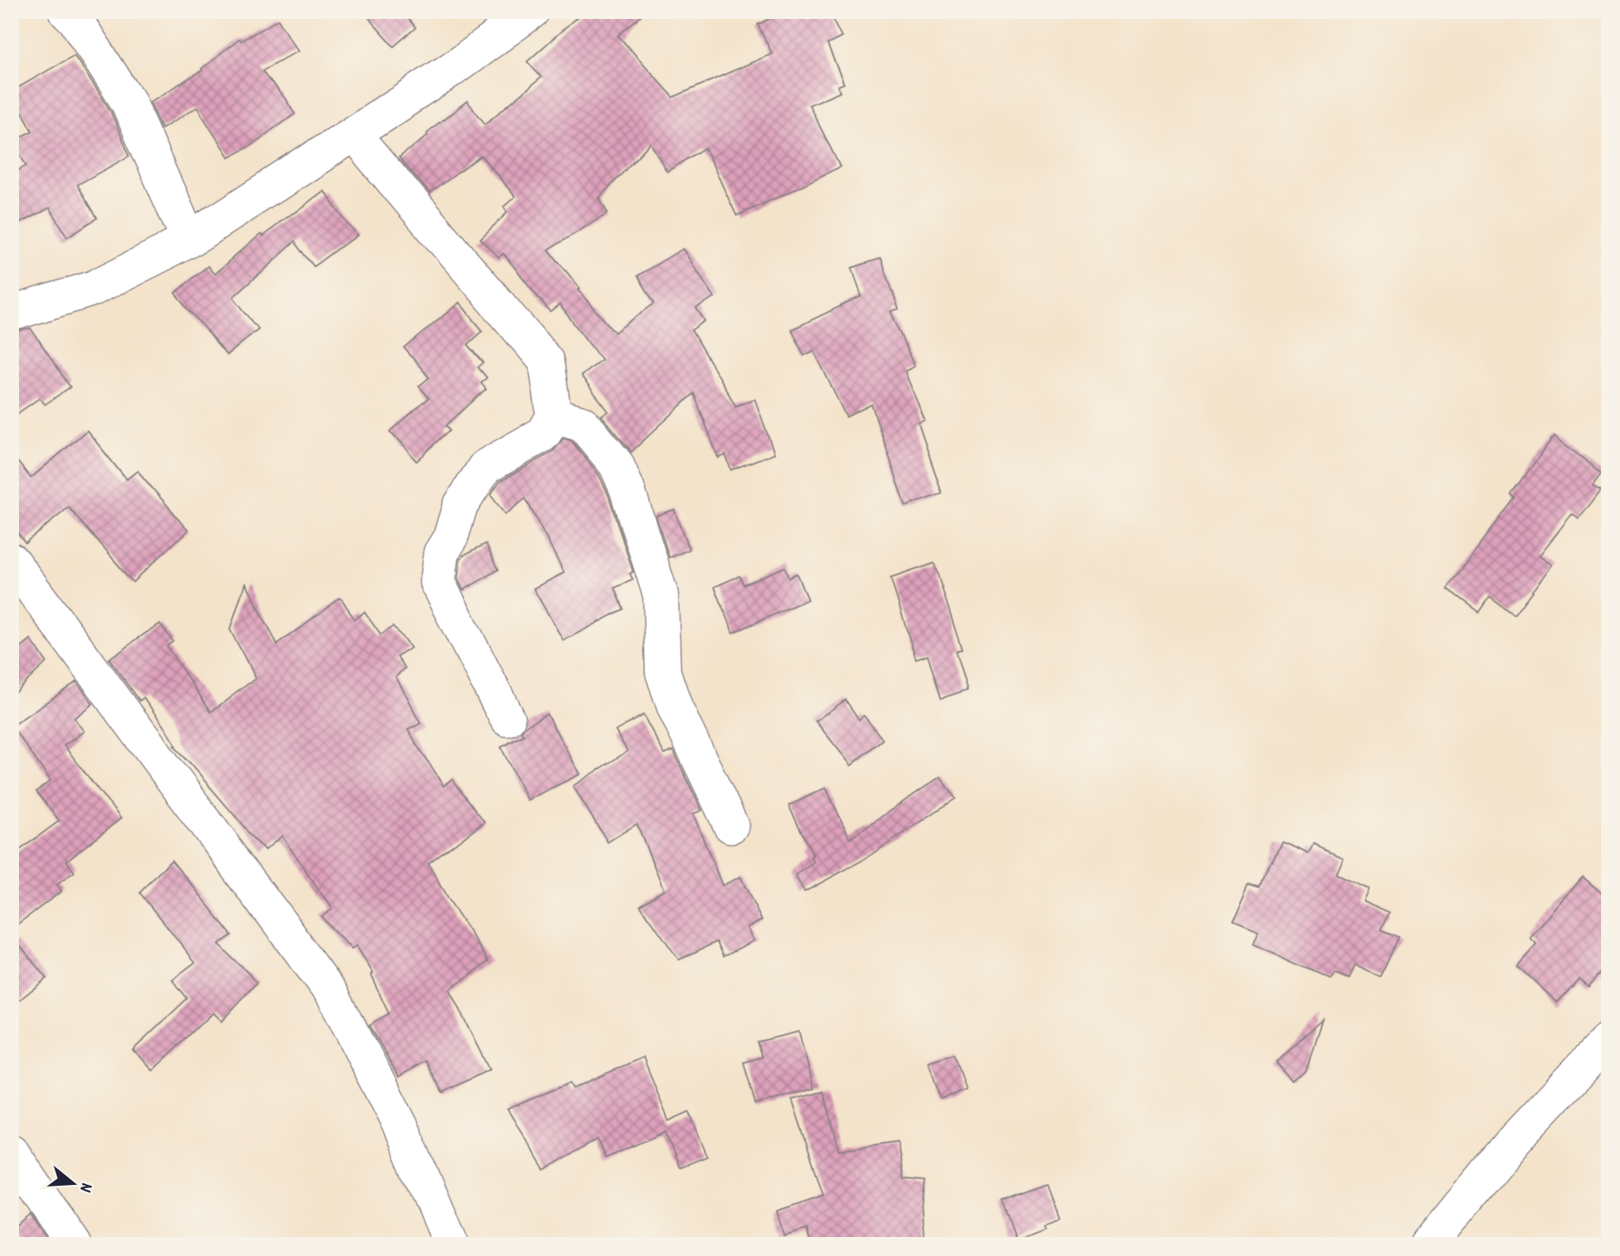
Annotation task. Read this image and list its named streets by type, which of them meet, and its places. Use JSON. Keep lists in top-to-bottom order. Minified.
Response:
{"north":"right"}
